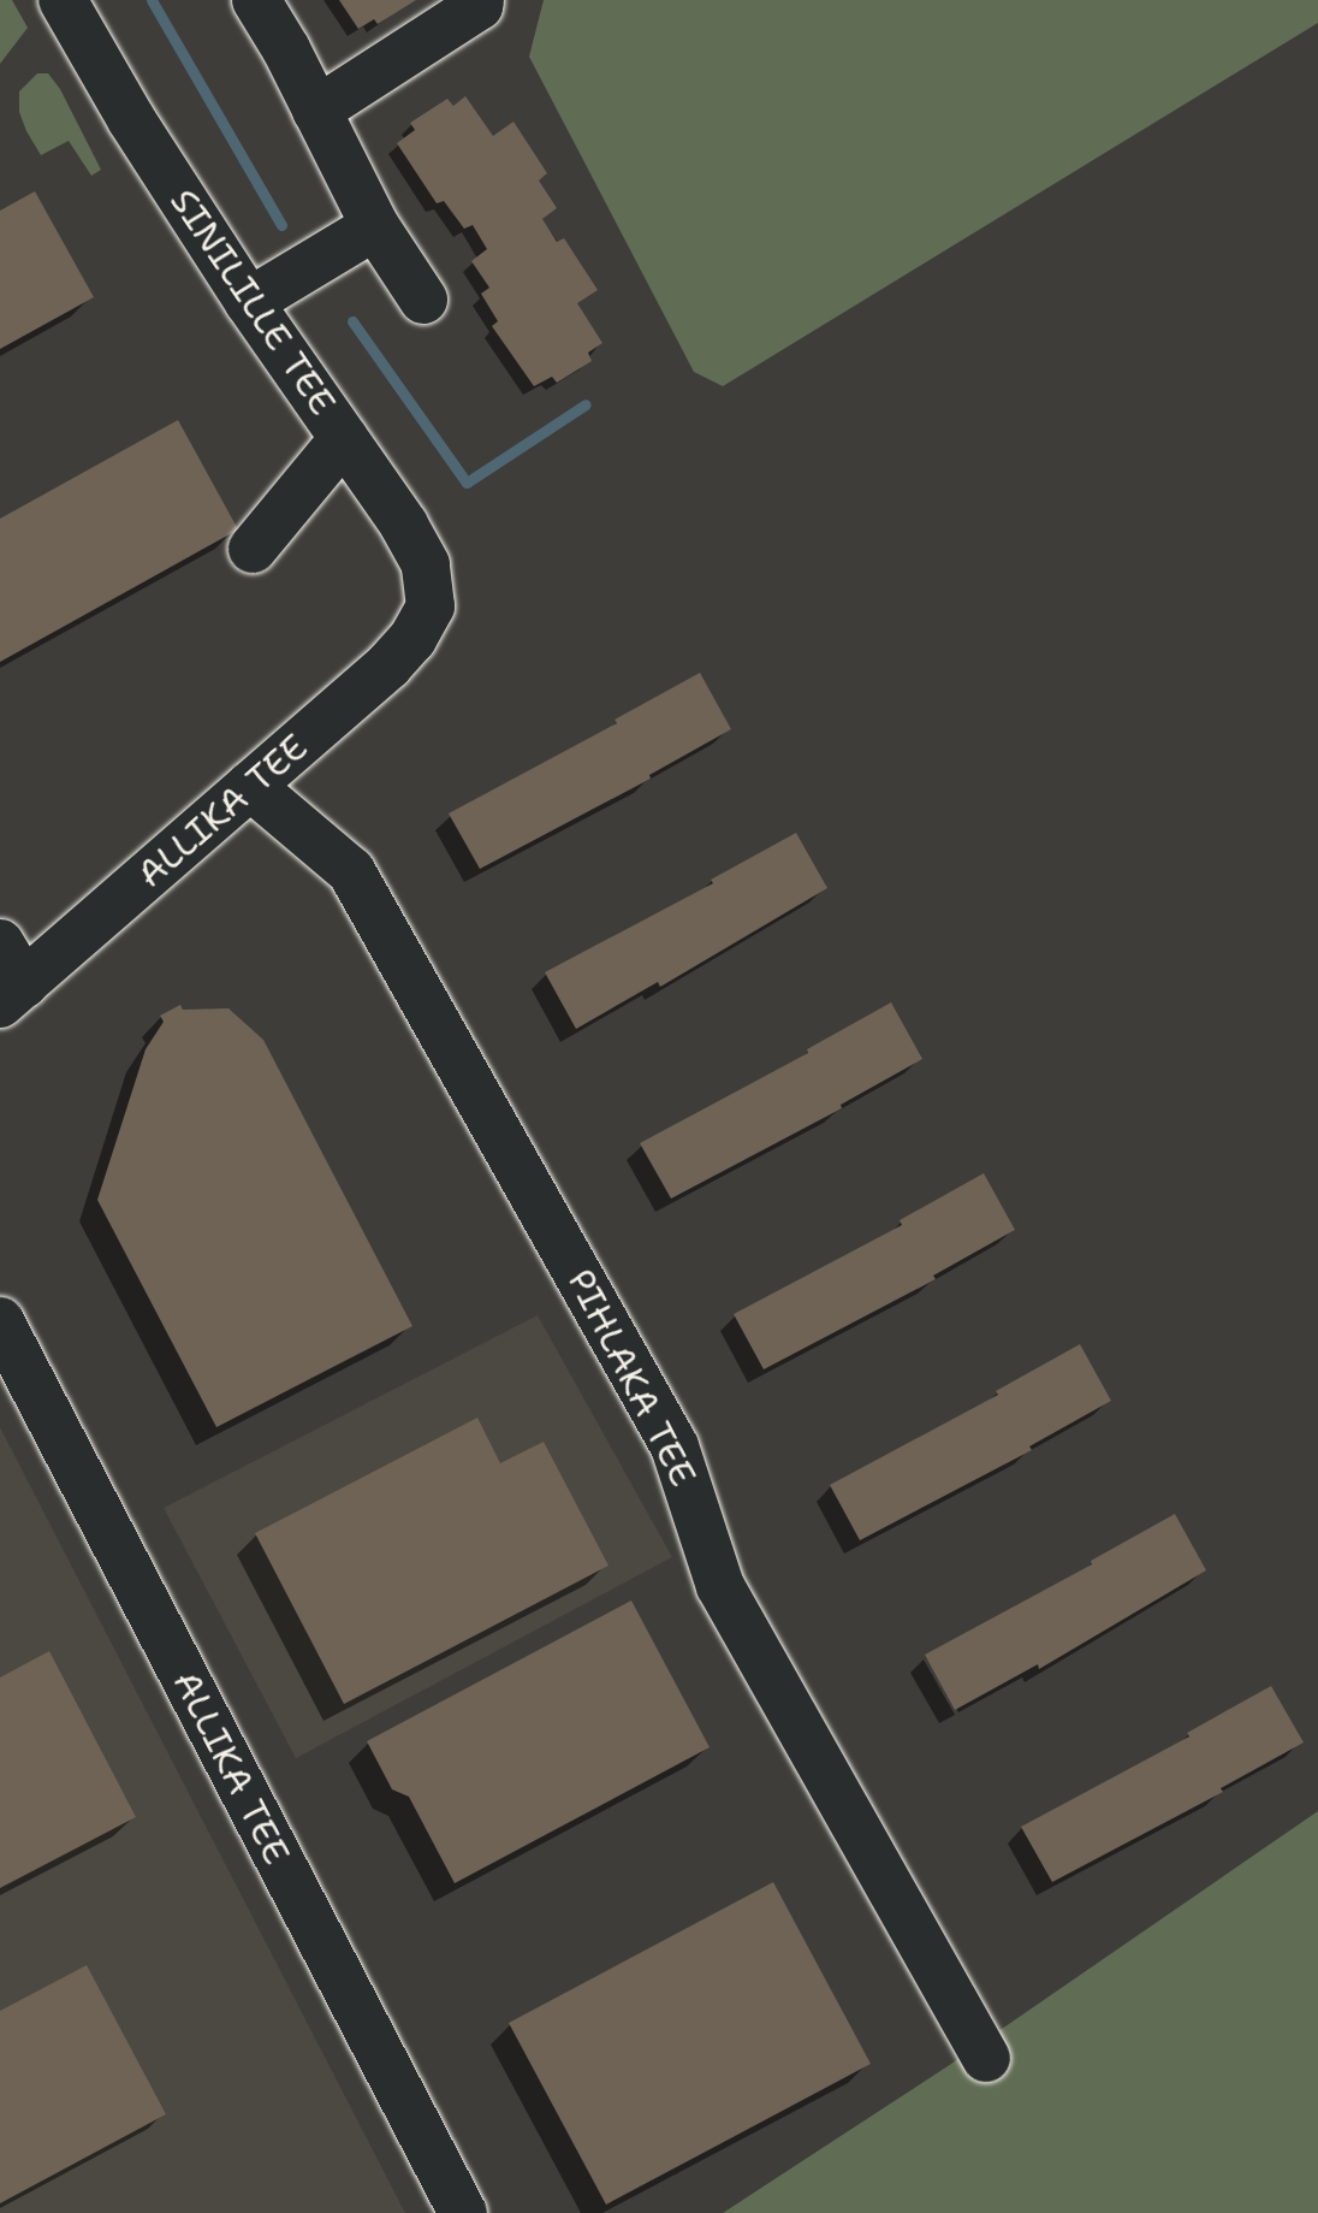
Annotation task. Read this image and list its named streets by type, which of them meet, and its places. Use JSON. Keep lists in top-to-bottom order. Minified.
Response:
{"streets":{"street":["SINILILLE TEE","ALLIKA TEE","PIHLAKA TEE"]},"crossings":[["SINILILLE TEE","ALLIKA TEE"],["ALLIKA TEE","PIHLAKA TEE"]]}
